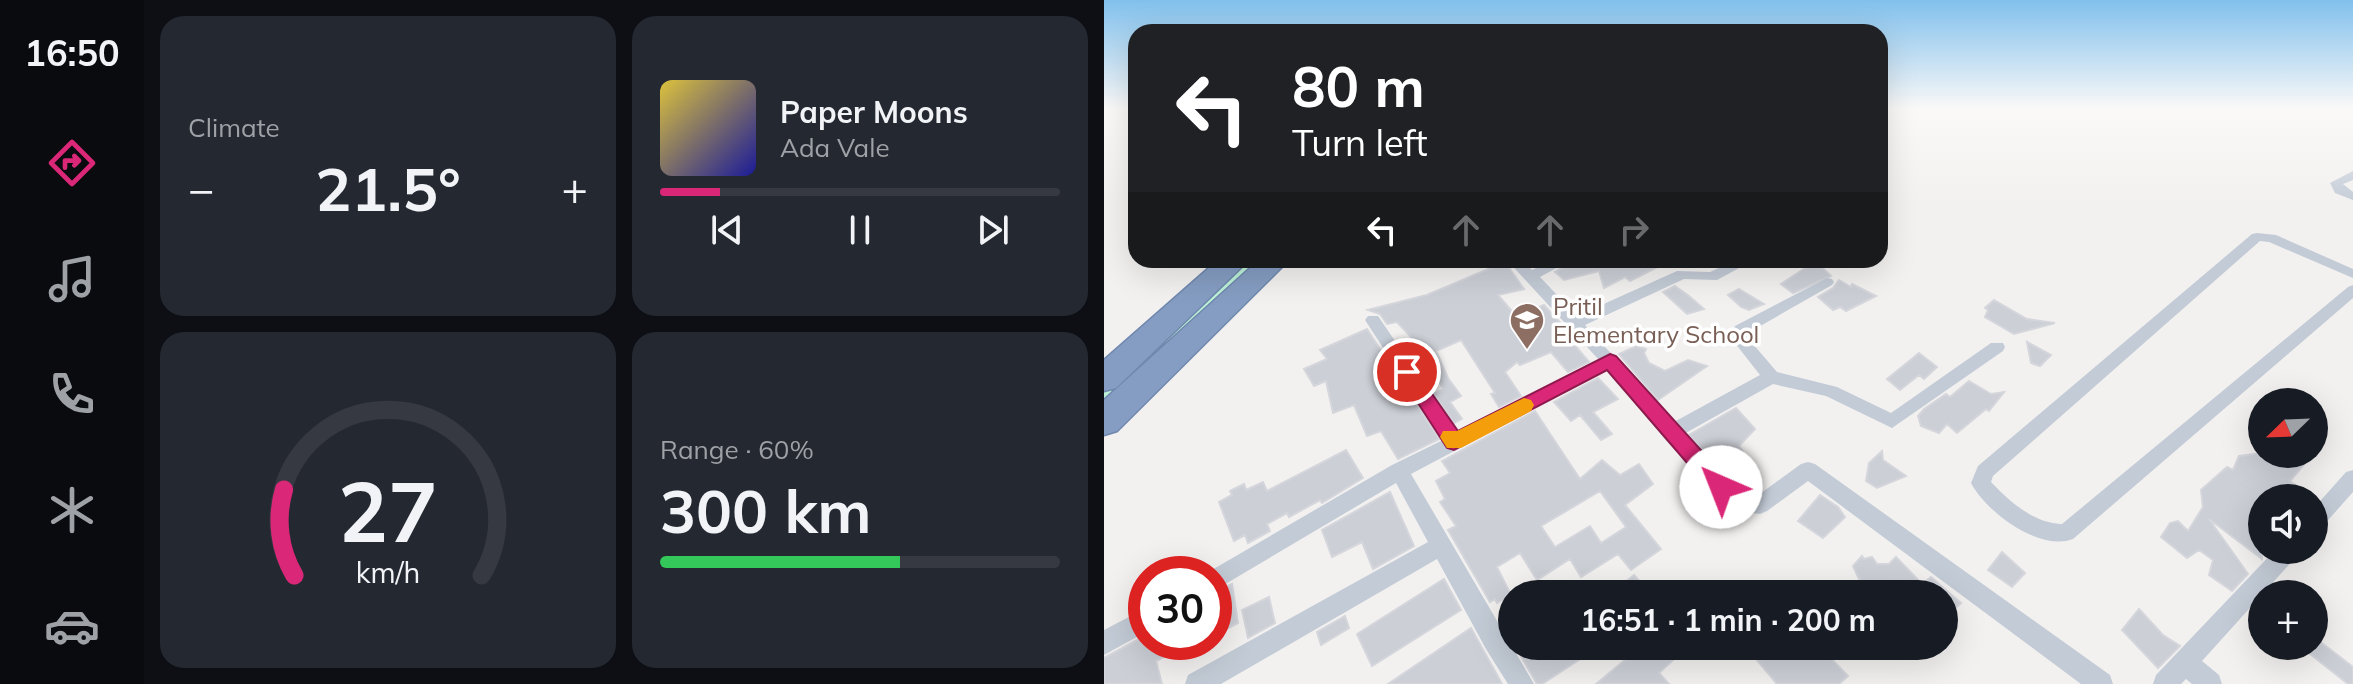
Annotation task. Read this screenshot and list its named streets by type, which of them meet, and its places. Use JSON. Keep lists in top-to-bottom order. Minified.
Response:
{"places":{"school or university":["Pritil Elementary School"]},"north":"bottom left","page":{"tabs":"16:50","tile":["Climate",["Range · 60%","300 km"]],"turn":["80 m","Turn left"],"song":["Paper Moons","Ada Vale"],"heat":["−","21.5°","+"],"map_buttons":"+","limit":"30","trip":"16:51 · 1 min · 200 m","gauge":["27","km/h"]}}
